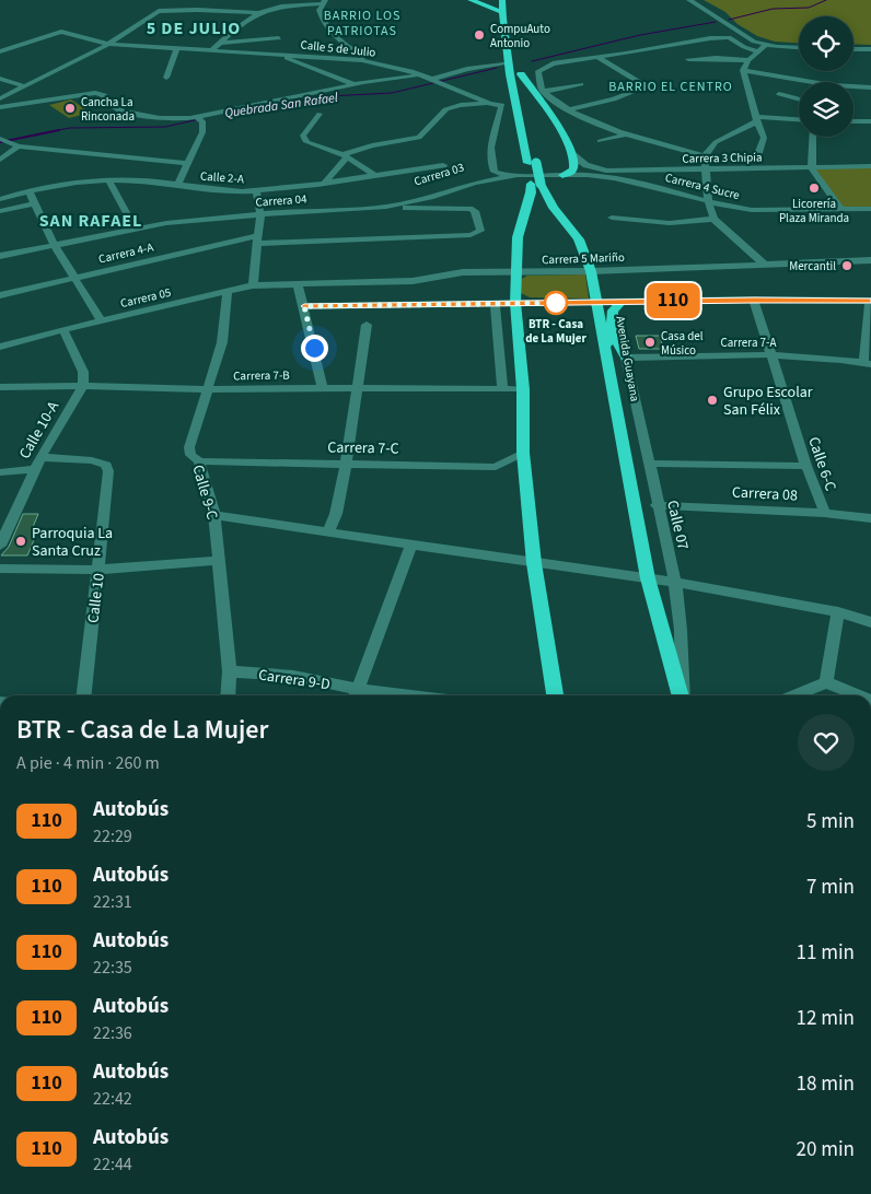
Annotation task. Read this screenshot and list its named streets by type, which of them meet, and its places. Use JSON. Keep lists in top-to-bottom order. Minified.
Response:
{"streets":{"highway":["Avenida Guayana"],"street":["Calle 5 de Julio","Carrera 3 Chipia","Carrera 03","Calle 2-A","Carrera 4 Sucre","Carrera 04","Carrera 4-A","Carrera 5 Mariño","Carrera 05","Carrera 7-A","Carrera 7-B","Calle 10-A","Carrera 7-C","Calle 6-C","Calle 9-C","Carrera 08","Calle 07","Calle 10","Carrera 9-D"]},"crossings":[["Carrera 3 Chipia","Carrera 03"],["Carrera 03","Carrera 04"],["Carrera 4 Sucre","Carrera 04"],["Carrera 04","Carrera 4-A"],["Carrera 5 Mariño","Carrera 05"],["Carrera 5 Mariño","Avenida Guayana"],["Carrera 05","Calle 9-C"],["Carrera 7-A","Calle 6-C"],["Carrera 7-A","Calle 07"],["Avenida Guayana","Carrera 7-B"],["Avenida Guayana","Carrera 7-C"],["Carrera 7-B","Calle 10-A"],["Carrera 7-B","Calle 9-C"],["Calle 10-A","Calle 10"],["Carrera 7-C","Calle 9-C"],["Calle 6-C","Carrera 08"],["Calle 9-C","Carrera 9-D"],["Carrera 08","Calle 07"]],"districts":["BARRIO LOS PATRIOTAS","5 DE JULIO","BARRIO EL CENTRO","SAN RAFAEL"],"water":["Quebrada San Rafael"],"places":["CompuAuto Antonio","Cancha La Rinconada","Licorería Plaza Miranda","Mercantil","BTR - Casa de La Mujer","Casa del Músico","Grupo Escolar San Félix","Parroquia La Santa Cruz"],"lines":["bus line 110"],"page":{"on_map":"110","heading":["BTR - Casa de La Mujer","A pie · 4 min · 260 m"],"list":[{"mark":"110","name":"Autobús","note":"22:29","value":"5 min"},{"mark":"110","name":"Autobús","note":"22:31","value":"7 min"},{"mark":"110","name":"Autobús","note":"22:35","value":"11 min"},{"mark":"110","name":"Autobús","note":"22:36","value":"12 min"},{"mark":"110","name":"Autobús","note":"22:42","value":"18 min"},{"mark":"110","name":"Autobús","note":"22:44","value":"20 min"}]}}
